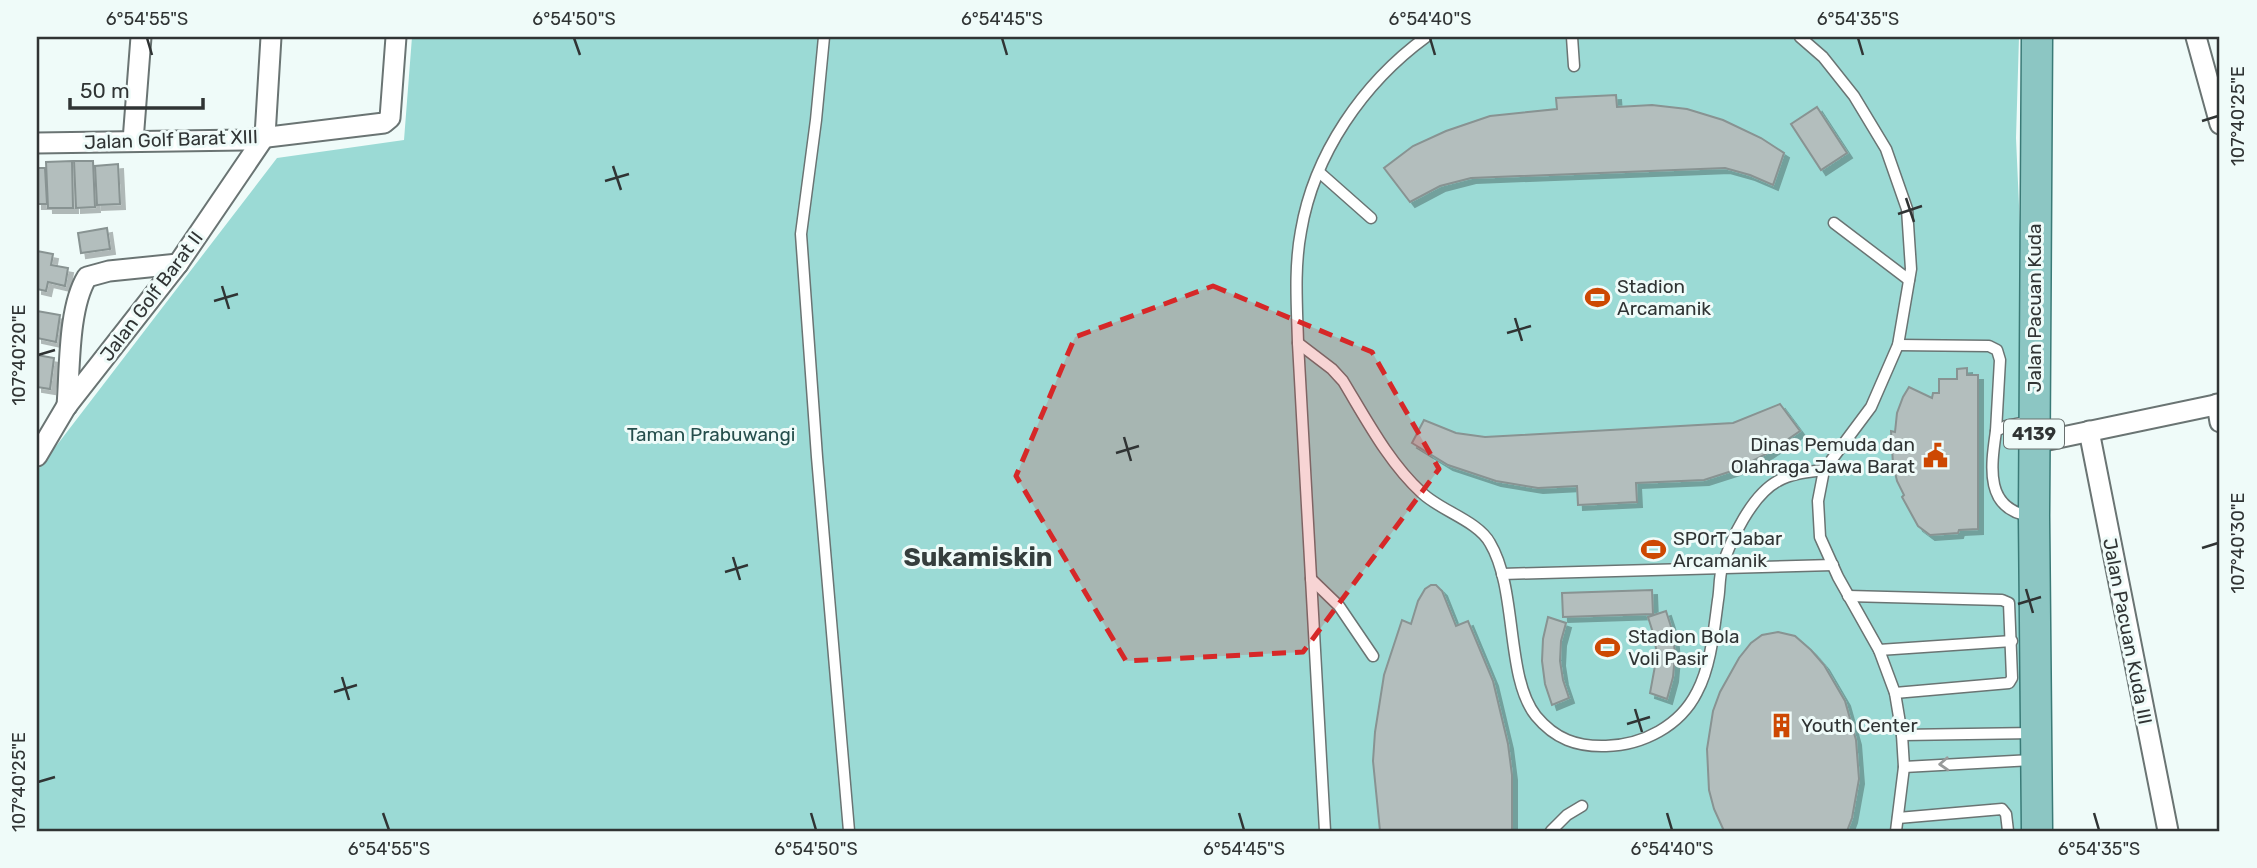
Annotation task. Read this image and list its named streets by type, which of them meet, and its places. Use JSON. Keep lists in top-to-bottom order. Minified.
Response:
{"streets":{"main road":["Jalan Pacuan Kuda","4139"],"street":["Jalan Golf Barat XIII","Jalan Golf Barat II","Jalan Pacuan Kuda III"]},"crossings":[["Jalan Golf Barat XIII","Jalan Golf Barat II"]],"districts":["Sukamiskin"],"parks":["Taman Prabuwangi"],"places":{"sports":["Stadion Arcamanik","SPOrT Jabar Arcamanik","Stadion Bola Voli Pasir"],"public building":["Dinas Pemuda dan Olahraga Jawa Barat"],"building":["Youth Center"]},"scale_bar":"50 m","coordinates":["6°54'55\"S","6°54'50\"S","6°54'45\"S","6°54'40\"S","6°54'35\"S","107°40'25\"E","107°40'20\"E","107°40'30\"E"]}
